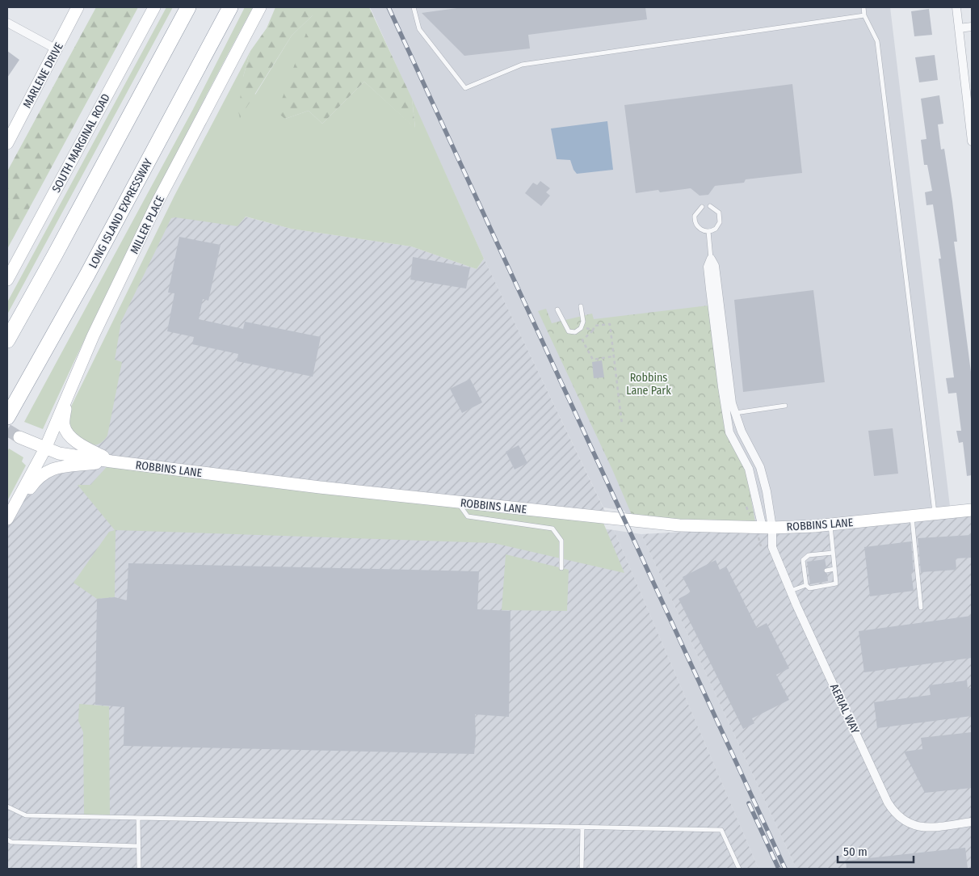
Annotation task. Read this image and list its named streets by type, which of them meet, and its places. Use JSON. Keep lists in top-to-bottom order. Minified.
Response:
{"streets":{"highway":["LONG ISLAND EXPRESSWAY"],"street":["MARLENE DRIVE","SOUTH MARGINAL ROAD","MILLER PLACE","ROBBINS LANE","AERIAL WAY"]},"crossings":[["MILLER PLACE","ROBBINS LANE"],["ROBBINS LANE","AERIAL WAY"]],"parks":["Robbins Lane Park"],"scale_bar":"50 m"}
